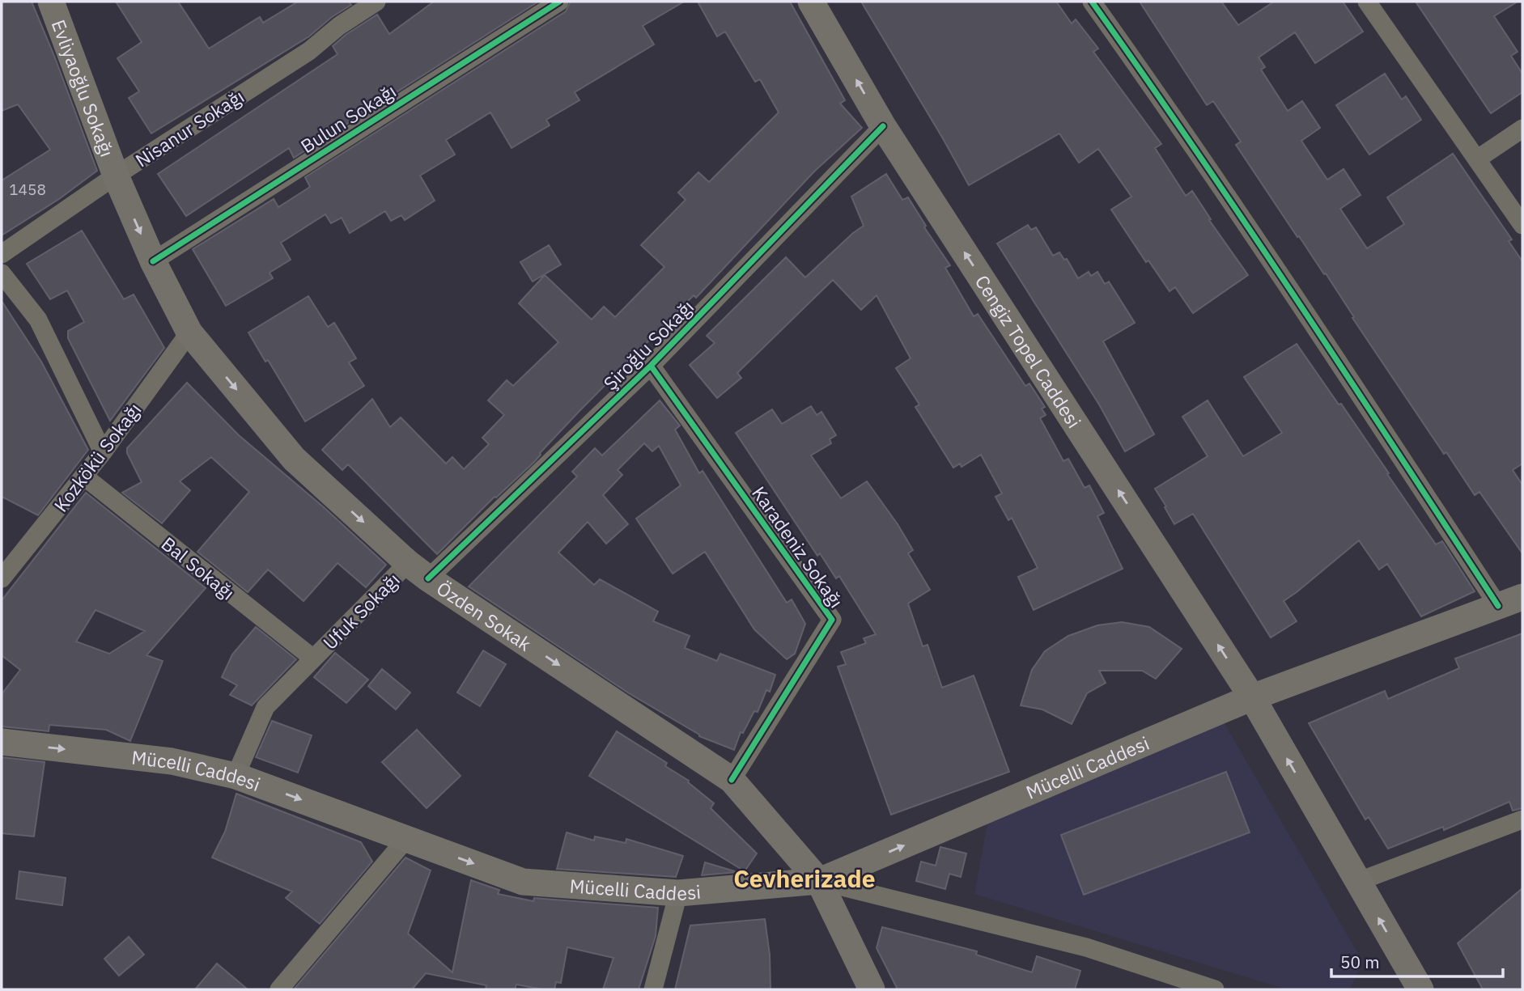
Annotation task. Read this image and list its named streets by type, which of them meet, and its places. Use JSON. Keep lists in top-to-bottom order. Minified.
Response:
{"streets":{"main road":["Evliyaoğlu Sokağı","Cengiz Topel Caddesi","Özden Sokak","Mücelli Caddesi"],"street":["Bulun Sokağı","Nisanur Sokağı","Şiroğlu Sokağı","Kozkökü Sokağı","Karadeniz Sokağı","Bal Sokağı","Ufuk Sokağı"]},"crossings":[["Evliyaoğlu Sokağı","Nisanur Sokağı"],["Evliyaoğlu Sokağı","Özden Sokak"],["Bulun Sokağı","Özden Sokak"],["Nisanur Sokağı","Özden Sokak"],["Şiroğlu Sokağı","Cengiz Topel Caddesi"],["Şiroğlu Sokağı","Karadeniz Sokağı"],["Şiroğlu Sokağı","Ufuk Sokağı"],["Şiroğlu Sokağı","Özden Sokak"],["Cengiz Topel Caddesi","Mücelli Caddesi"],["Kozkökü Sokağı","Bal Sokağı"],["Kozkökü Sokağı","Özden Sokak"],["Karadeniz Sokağı","Özden Sokak"],["Bal Sokağı","Ufuk Sokağı"],["Ufuk Sokağı","Özden Sokak"],["Ufuk Sokağı","Mücelli Caddesi"],["Özden Sokak","Mücelli Caddesi"]],"one_way":["Cengiz Topel Caddesi","Özden Sokak","Mücelli Caddesi"],"districts":["Cevherizade"],"house_numbers":["1458"],"scale_bar":"50 m"}
